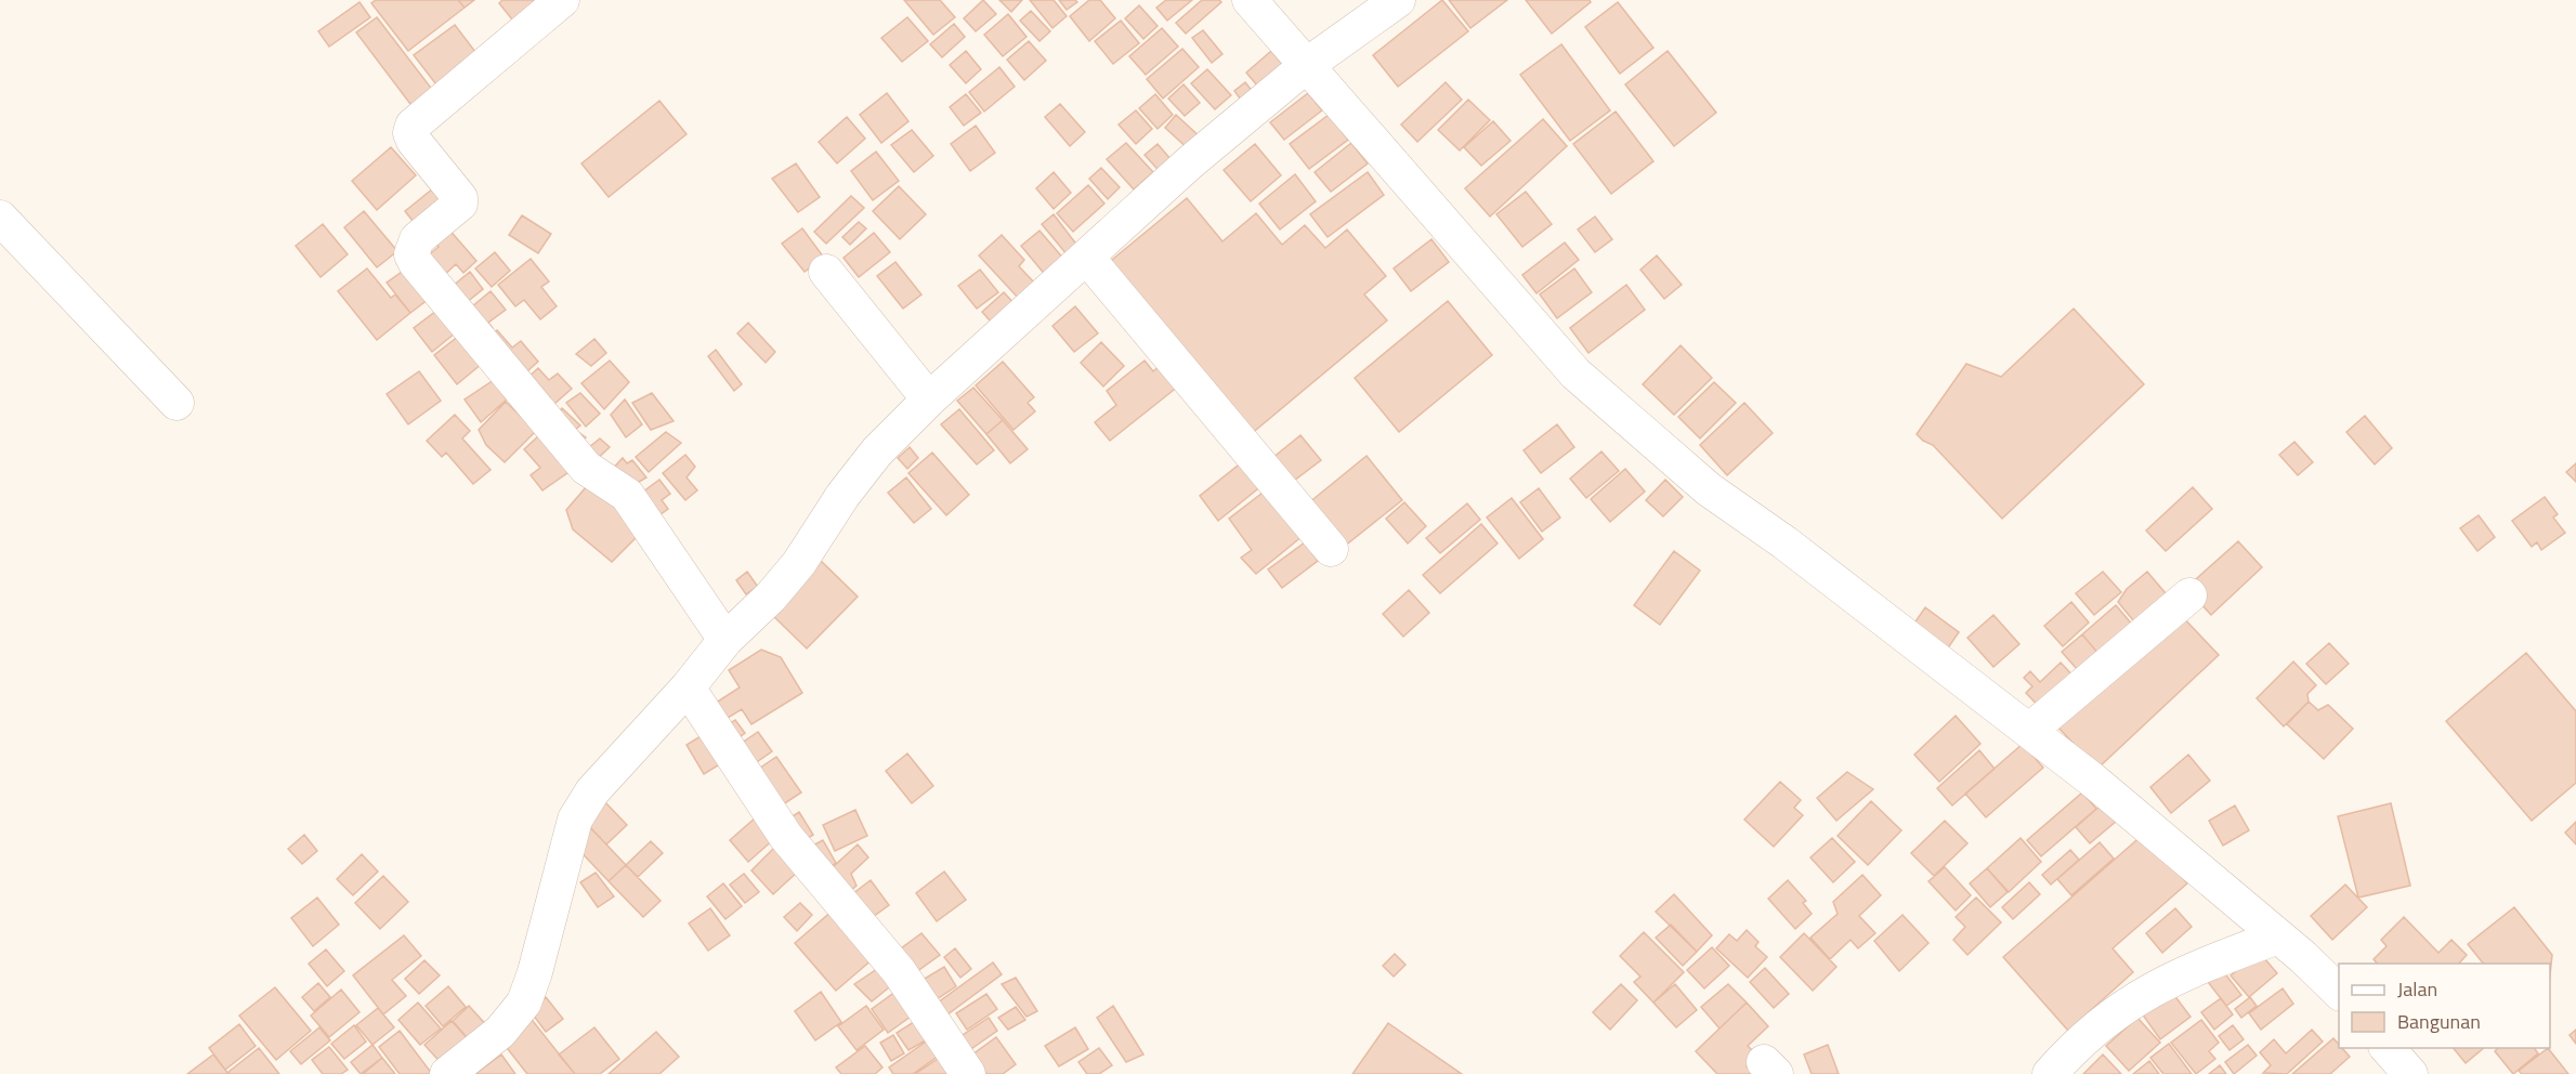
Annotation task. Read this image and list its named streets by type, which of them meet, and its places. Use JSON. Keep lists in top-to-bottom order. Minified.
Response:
{"legend":["Jalan","Bangunan"]}
